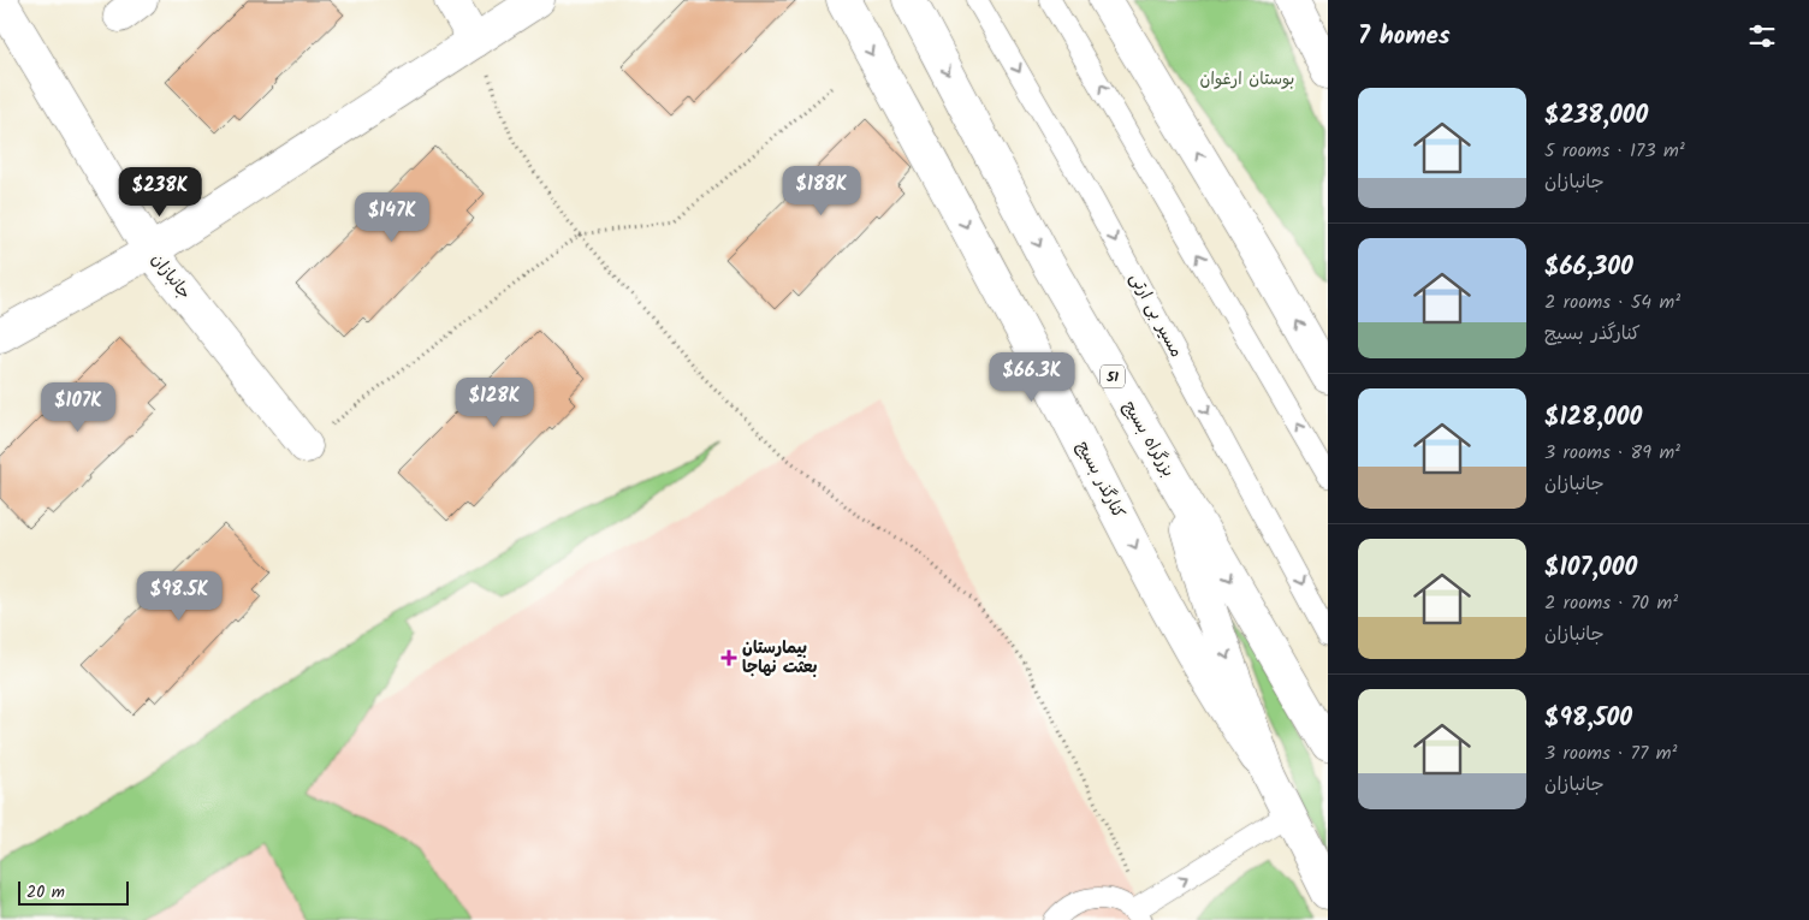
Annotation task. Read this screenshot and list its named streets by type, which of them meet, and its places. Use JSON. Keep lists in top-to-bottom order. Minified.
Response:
{"streets":{"main road":["جانبازان","51","بزرگراه بسیج","کنارگذر بسیج"],"lane":["مسیر بی ارتی"]},"parks":["بوستان ارغوان"],"places":{"health":["بیمارستان بعثت نهاجا"]},"scale_bar":"20 m","page":{"heading":"7 homes","list":[{"name":"$238,000","note":"5 rooms · 173 m² · جانبازان"},{"name":"$66,300","note":"2 rooms · 54 m² · کنارگذر بسیج"},{"name":"$128,000","note":"3 rooms · 89 m² · جانبازان"},{"name":"$107,000","note":"2 rooms · 70 m² · جانبازان"},{"name":"$98,500","note":"3 rooms · 77 m² · جانبازان"}],"price":["$188K","$238K","$147K","$66.3K","$128K","$107K","$98.5K"],"scale":"20 m"}}
